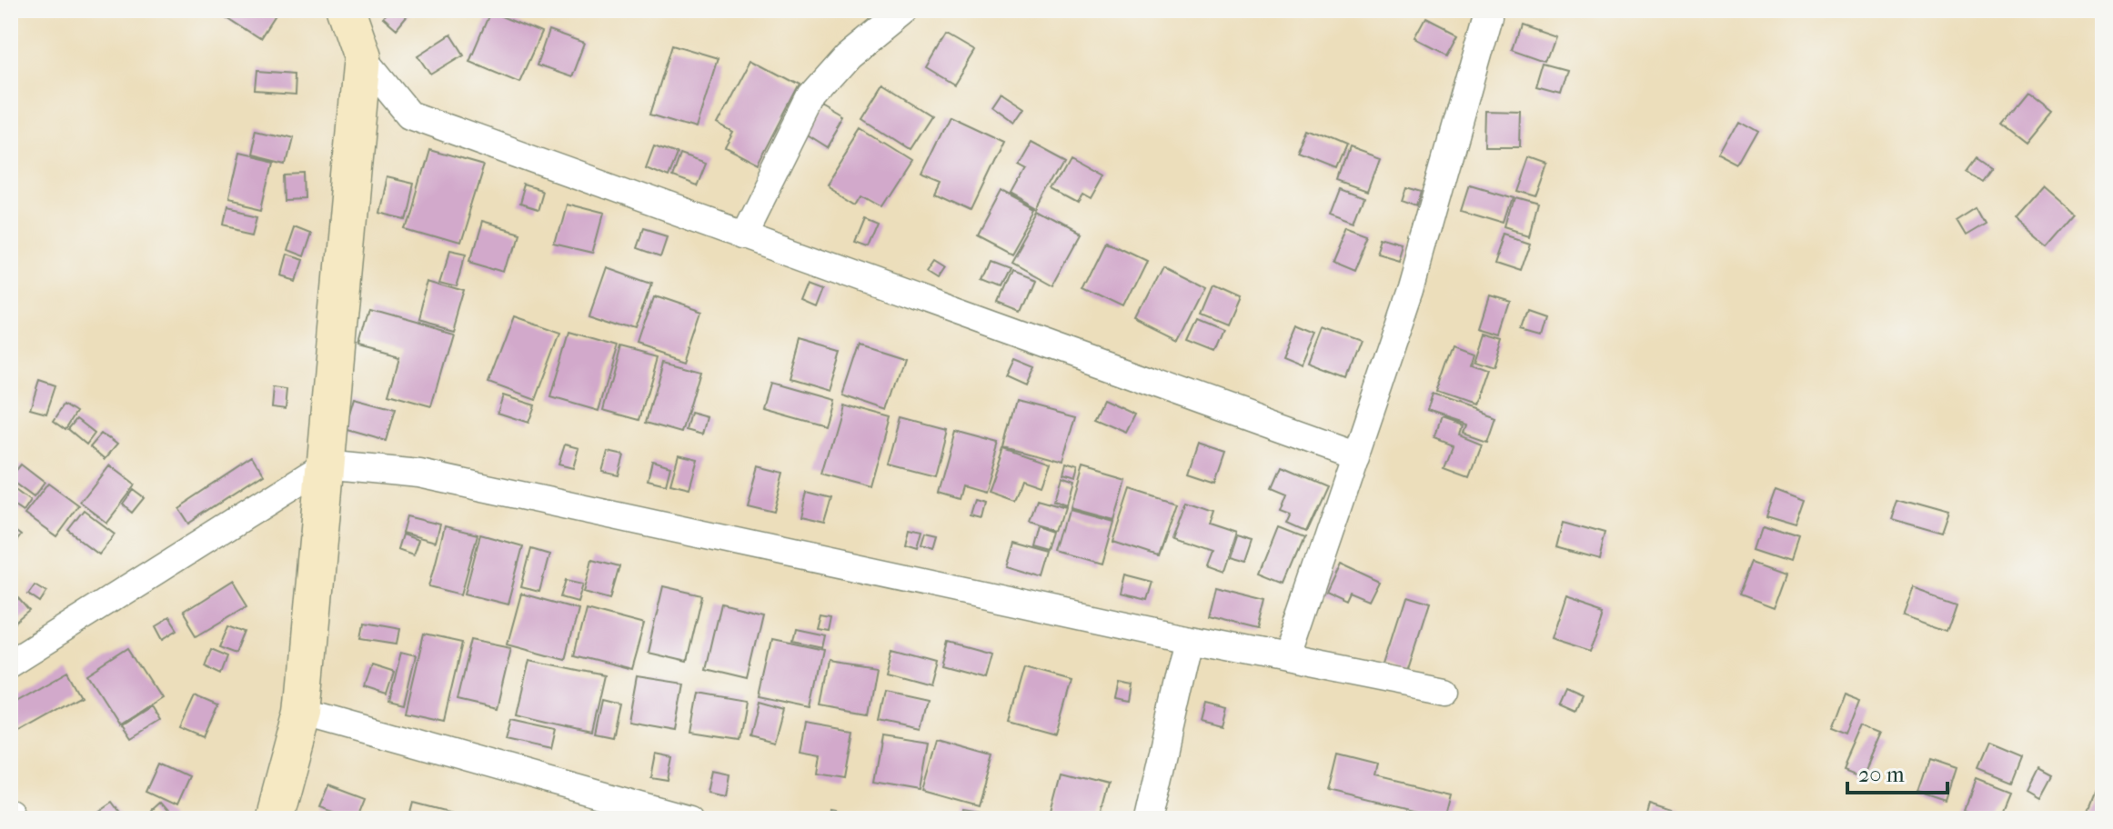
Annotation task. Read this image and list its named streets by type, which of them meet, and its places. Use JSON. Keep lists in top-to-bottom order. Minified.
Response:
{"scale_bar":"20 m"}
